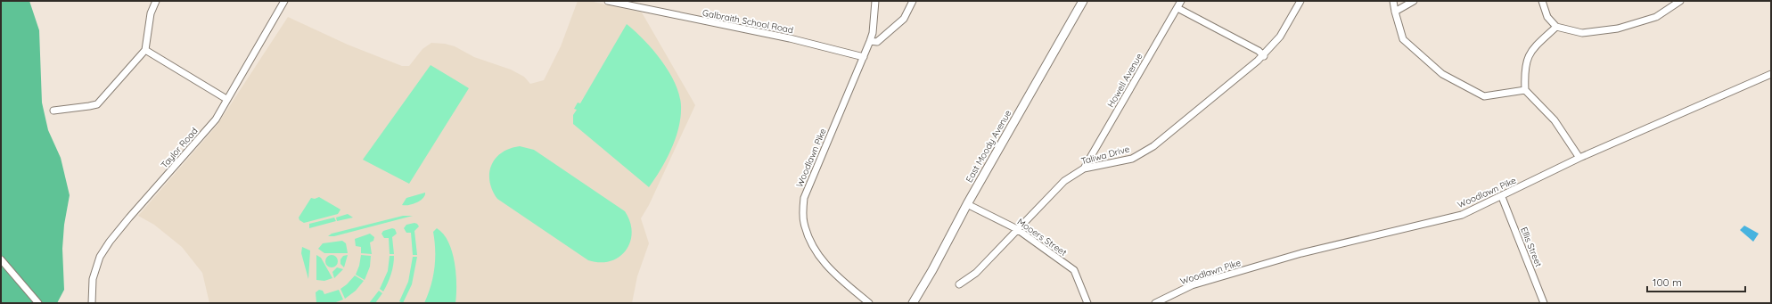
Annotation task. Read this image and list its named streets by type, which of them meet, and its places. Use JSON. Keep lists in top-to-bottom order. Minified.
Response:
{"streets":{"main road":["East Moody Avenue"],"street":["Galbraith School Road","Howell Avenue","Taylor Road","Taliwa Drive","Woodlawn Pike","Mooers Street","Ellis Street"]},"crossings":[["Galbraith School Road","Woodlawn Pike"],["Howell Avenue","Taliwa Drive"],["East Moody Avenue","Mooers Street"],["Taliwa Drive","Mooers Street"],["Woodlawn Pike","Ellis Street"]],"scale_bar":"100 m"}
